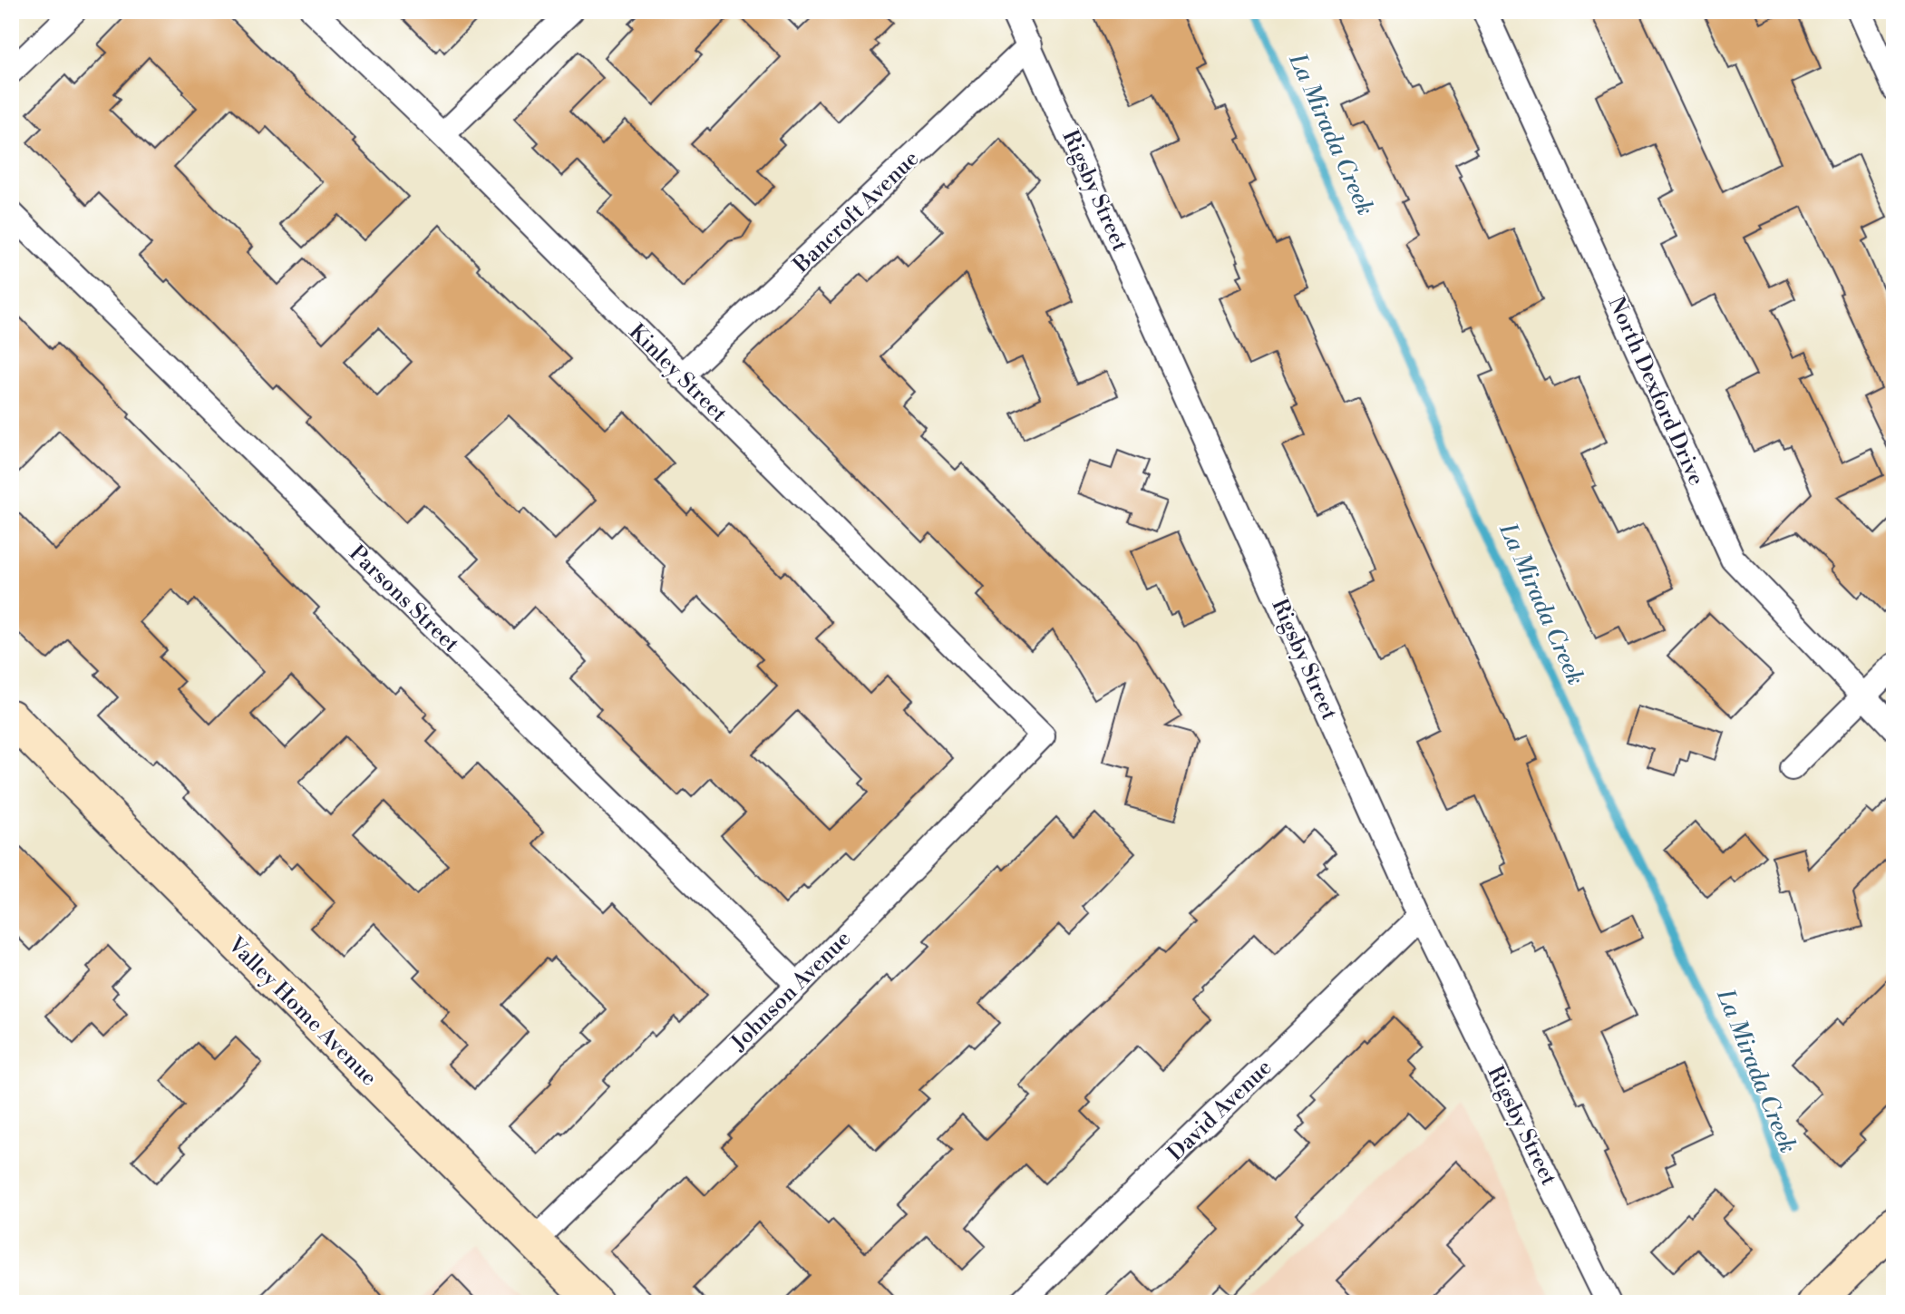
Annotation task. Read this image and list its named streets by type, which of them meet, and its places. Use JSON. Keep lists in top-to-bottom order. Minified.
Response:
{"streets":{"street":["Rigsby Street","Bancroft Avenue","Kinley Street","North Dexford Drive","Parsons Street","Johnson Avenue","Valley Home Avenue","David Avenue"]},"crossings":[["Rigsby Street","Bancroft Avenue"],["Rigsby Street","David Avenue"],["Bancroft Avenue","Kinley Street"],["Kinley Street","Johnson Avenue"],["Parsons Street","Johnson Avenue"],["Johnson Avenue","Valley Home Avenue"]],"water":["La Mirada Creek"]}
